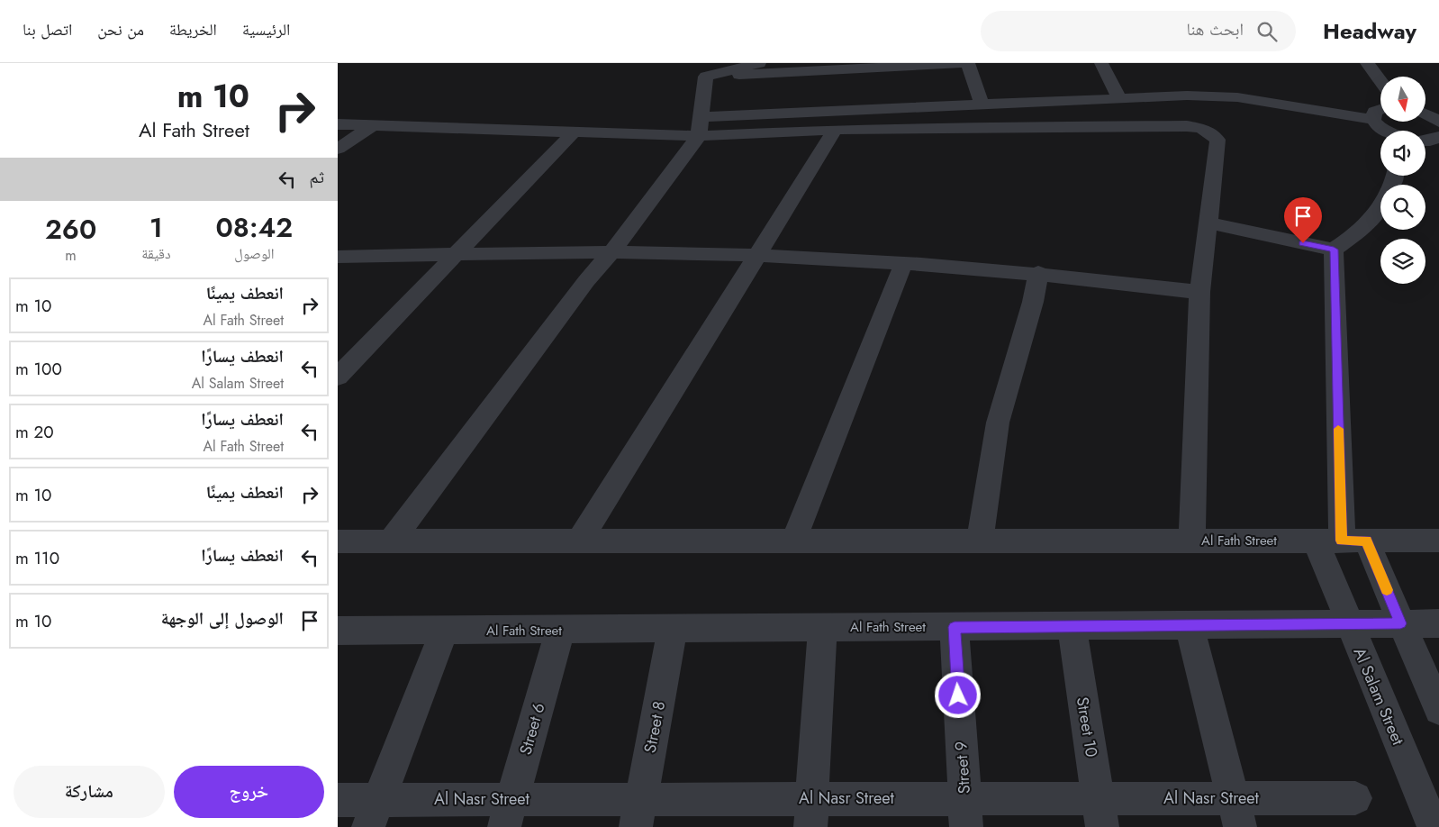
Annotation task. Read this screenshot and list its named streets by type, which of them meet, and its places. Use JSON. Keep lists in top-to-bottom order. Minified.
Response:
{"streets":{"street":["Al Fath Street","Al Salam Street","Street 8","Street 10","Street 6","Street 9","Al Nasr Street"]},"crossings":[["Al Fath Street","Al Salam Street"],["Al Fath Street","Street 8"],["Al Fath Street","Street 10"],["Al Fath Street","Street 6"],["Al Fath Street","Street 9"],["Street 8","Al Nasr Street"],["Street 10","Al Nasr Street"],["Street 6","Al Nasr Street"],["Street 9","Al Nasr Street"]],"north":"bottom","page":{"header":"Headway","search":"ابحث هنا","nav":["الرئيسية","الخريطة","من نحن","اتصل بنا"],"turn":["10 m","Al Fath Street"],"then":"ثم","eta":["08:42","الوصول","1","دقيقة","260","m"],"list":[{"name":"انعطف يمينًا","note":"Al Fath Street","value":"10 m"},{"name":"انعطف يسارًا","note":"Al Salam Street","value":"100 m"},{"name":"انعطف يسارًا","note":"Al Fath Street","value":"20 m"},{"name":"انعطف يمينًا","value":"10 m"},{"name":"انعطف يسارًا","value":"110 m"},{"name":"الوصول إلى الوجهة","value":"10 m"}],"buttons":["خروج","مشاركة"]}}
